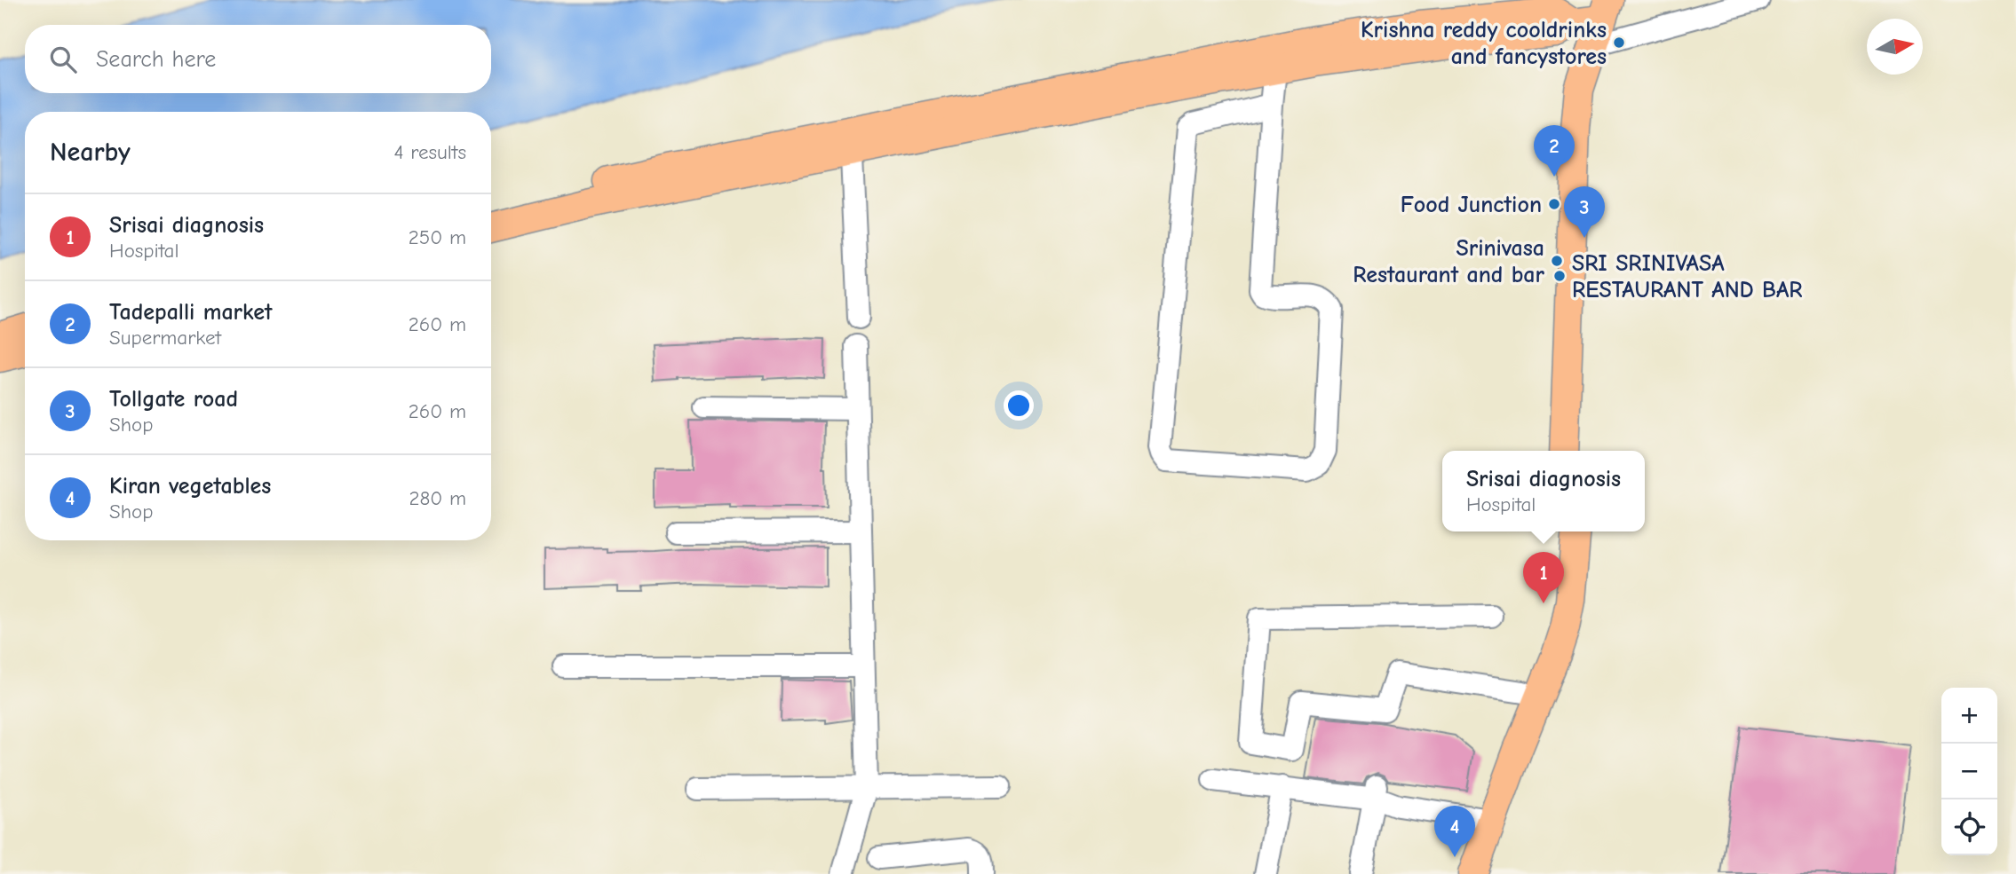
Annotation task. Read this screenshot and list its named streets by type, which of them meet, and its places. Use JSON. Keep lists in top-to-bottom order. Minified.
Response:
{"places":["Krishna reddy cooldrinks and fancystores","Food Junction","Srinivasa Restaurant and bar","SRI SRINIVASA RESTAURANT AND BAR"],"north":"right","page":{"search":"Search here","heading":["Nearby","4 results"],"pins":["2","3","1","4"],"list":[{"mark":"1","name":"Srisai diagnosis","note":"Hospital","value":"250 m"},{"mark":"2","name":"Tadepalli market","note":"Supermarket","value":"260 m"},{"mark":"3","name":"Tollgate road","note":"Shop","value":"260 m"},{"mark":"4","name":"Kiran vegetables","note":"Shop","value":"280 m"}],"popup":["Srisai diagnosis","Hospital"],"map_buttons":["+","−"]}}
